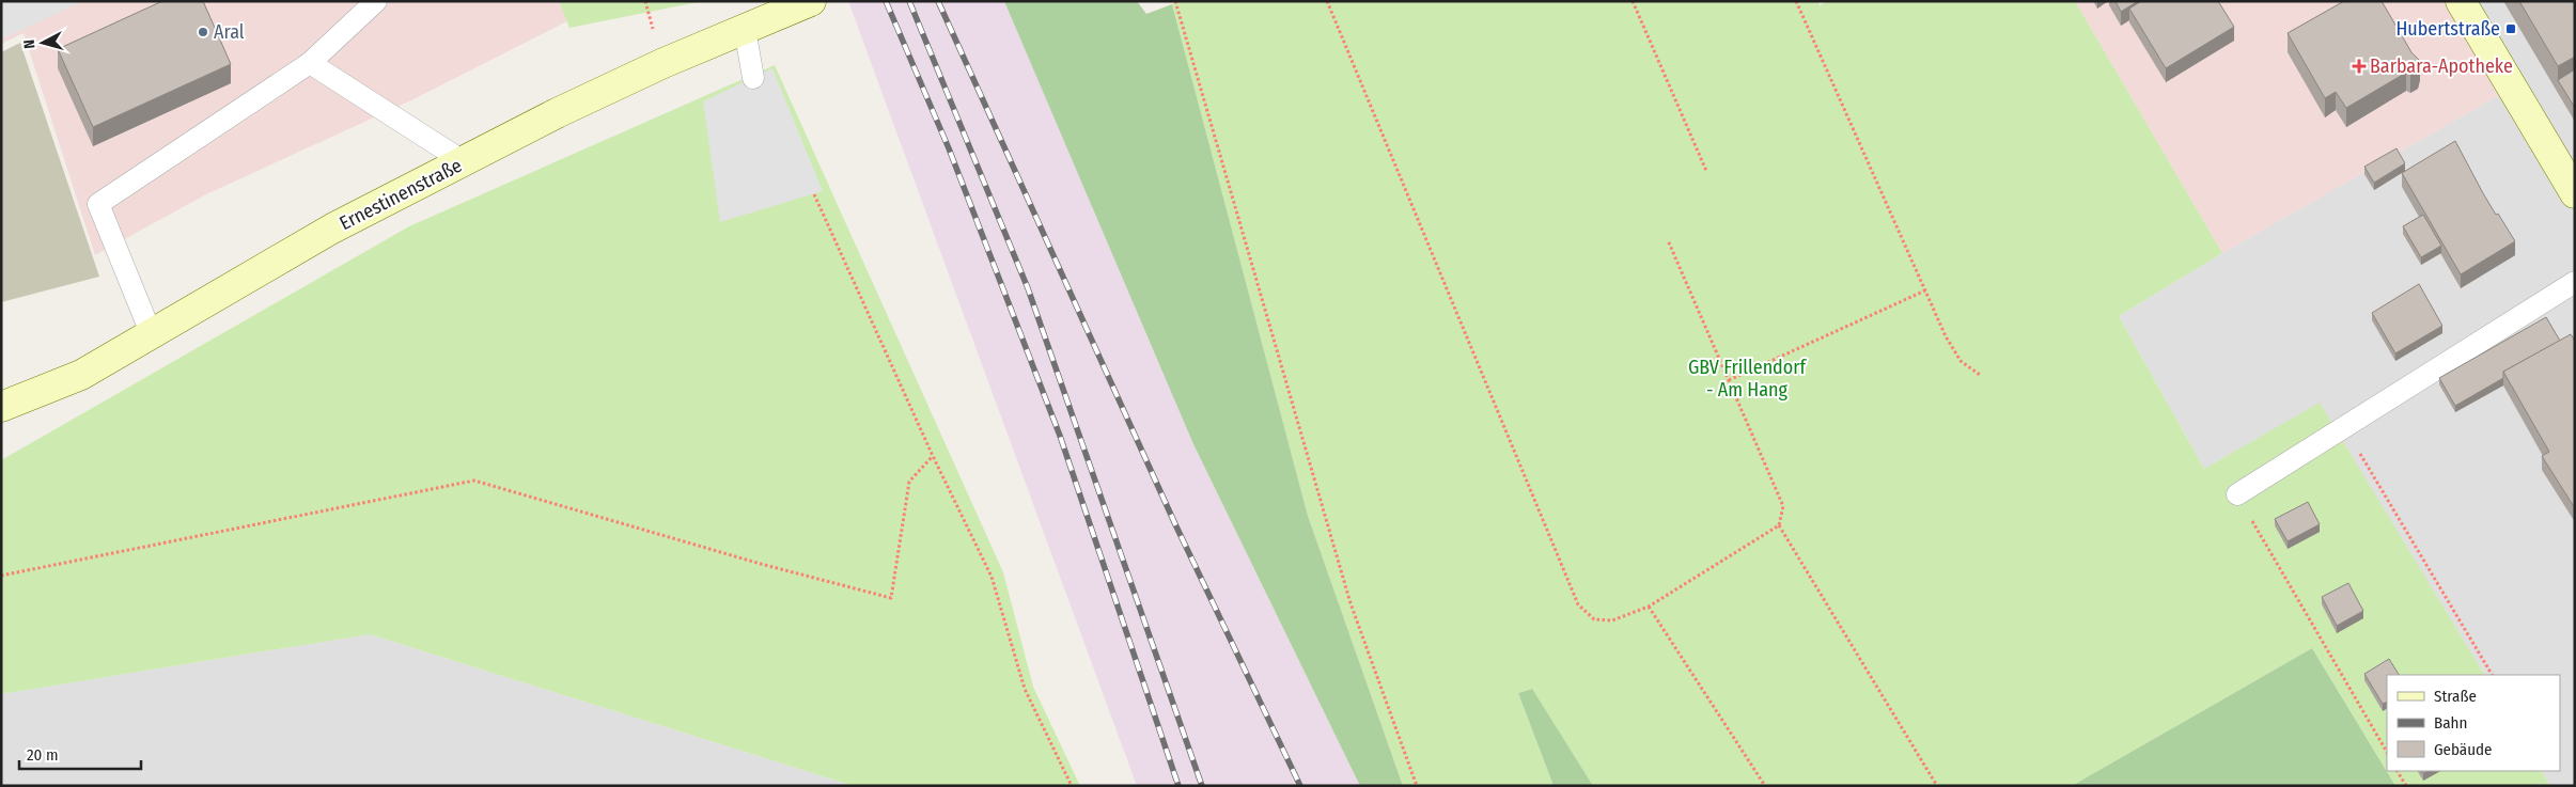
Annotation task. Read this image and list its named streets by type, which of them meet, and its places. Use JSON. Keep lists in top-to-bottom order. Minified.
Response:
{"streets":{"main road":["Ernestinenstraße"]},"parks":["GBV Frillendorf - Am Hang"],"places":{"transit":["Hubertstraße"],"other":["Aral"],"health":["Barbara-Apotheke"]},"legend":["Straße","Bahn","Gebäude"],"scale_bar":"20 m","north":"left"}
